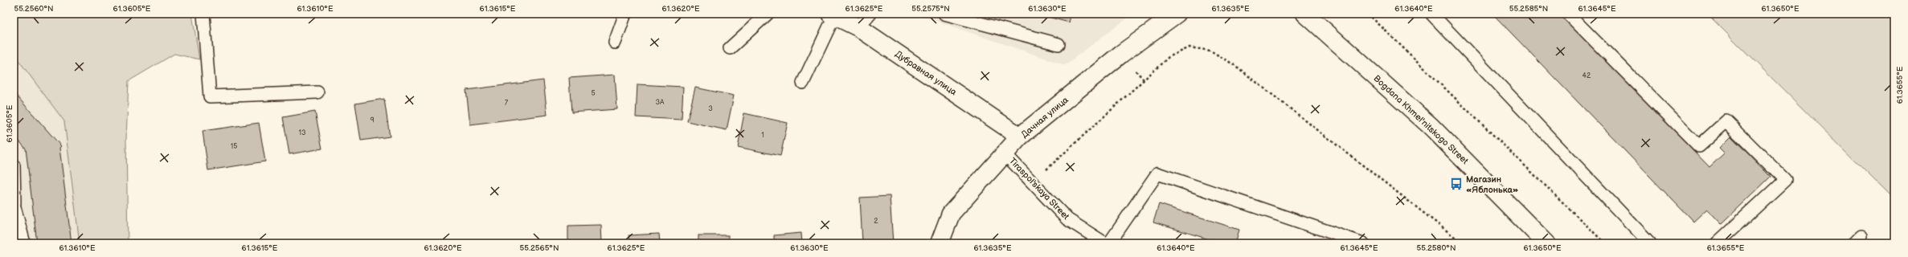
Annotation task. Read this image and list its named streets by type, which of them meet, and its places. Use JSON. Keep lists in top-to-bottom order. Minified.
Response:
{"streets":{"main road":["Дубравная улица","Дачная улица","Bogdana Khmel'nitskogo Street"],"lane":["Tiraspol'skaya Street"]},"crossings":[["Дубравная улица","Дачная улица"],["Дачная улица","Tiraspol'skaya Street"]],"places":{"bus stop":["Магазин «Яблонька»"]},"house_numbers":["42","5","3А","7","3","9","13","1","15","2"],"coordinates":["55.2560°N","61.3605°E","61.3610°E","61.3615°E","61.3620°E","61.3625°E","55.2575°N","61.3630°E","61.3635°E","61.3640°E","55.2585°N","61.3645°E","61.3650°E","61.3655°E","55.2565°N","55.2580°N"]}
